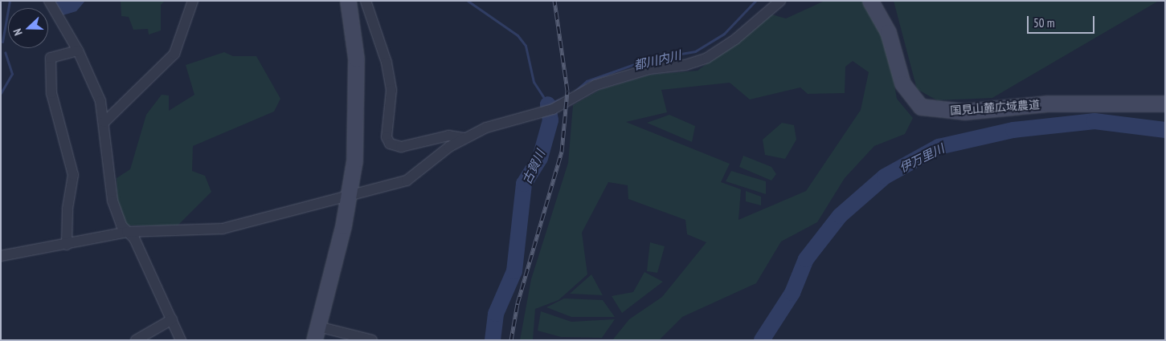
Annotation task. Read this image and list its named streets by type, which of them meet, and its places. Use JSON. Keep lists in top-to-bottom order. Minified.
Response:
{"streets":{"street":["国見山麓広域農道"]},"water":["都川内川","伊万里川","古賀川"],"scale_bar":"50 m","north":"left"}
